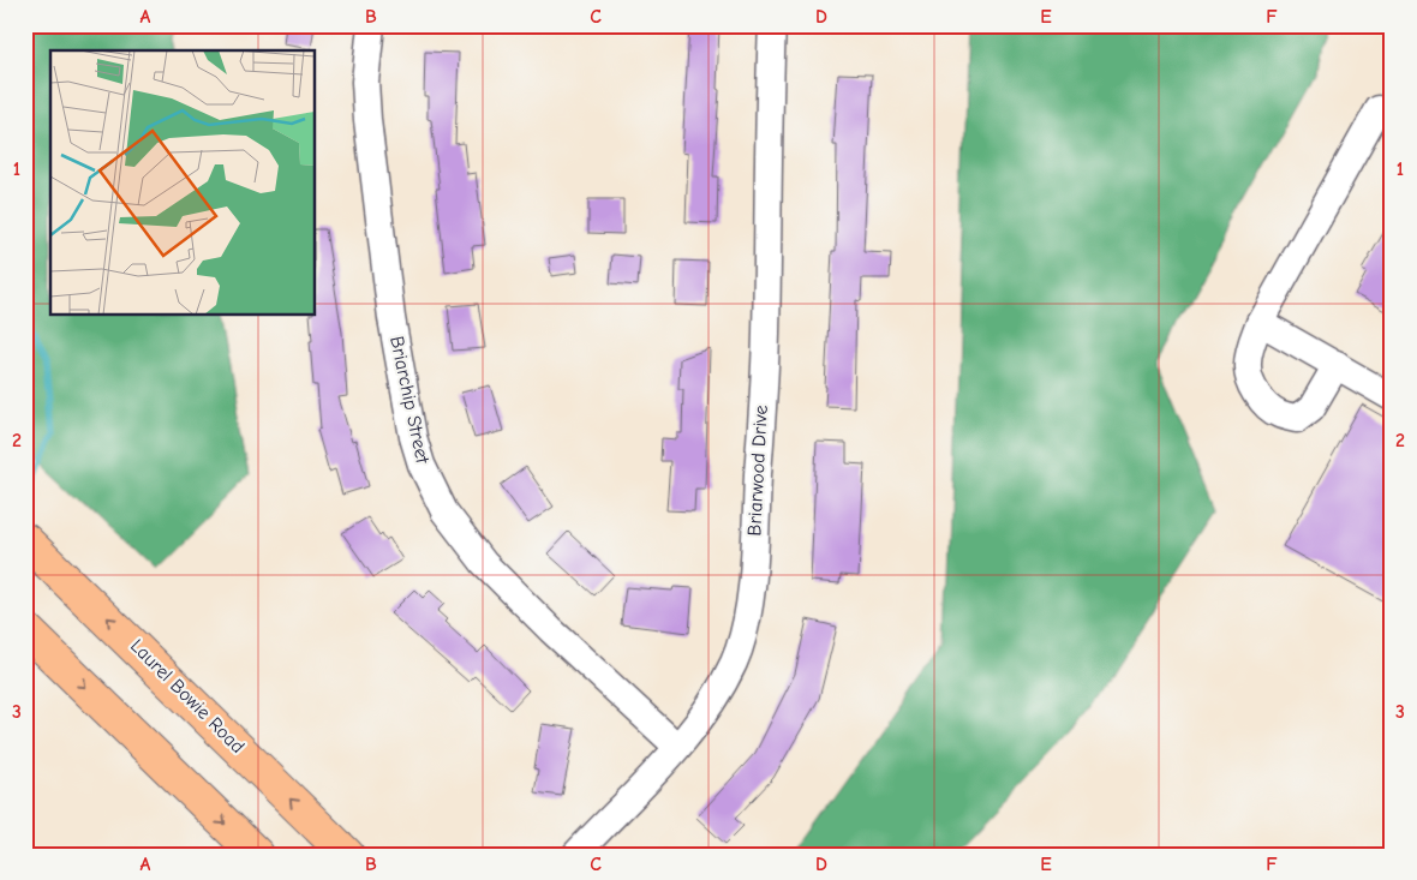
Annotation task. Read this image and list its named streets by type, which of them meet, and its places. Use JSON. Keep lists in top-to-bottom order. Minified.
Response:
{"streets":{"main road":["Laurel Bowie Road"],"street":["Briarchip Street","Briarwood Drive"]},"crossings":[["Briarchip Street","Briarwood Drive"]],"grid":{"columns":["A","B","C","D","E","F"],"rows":["1","2","3"]}}
